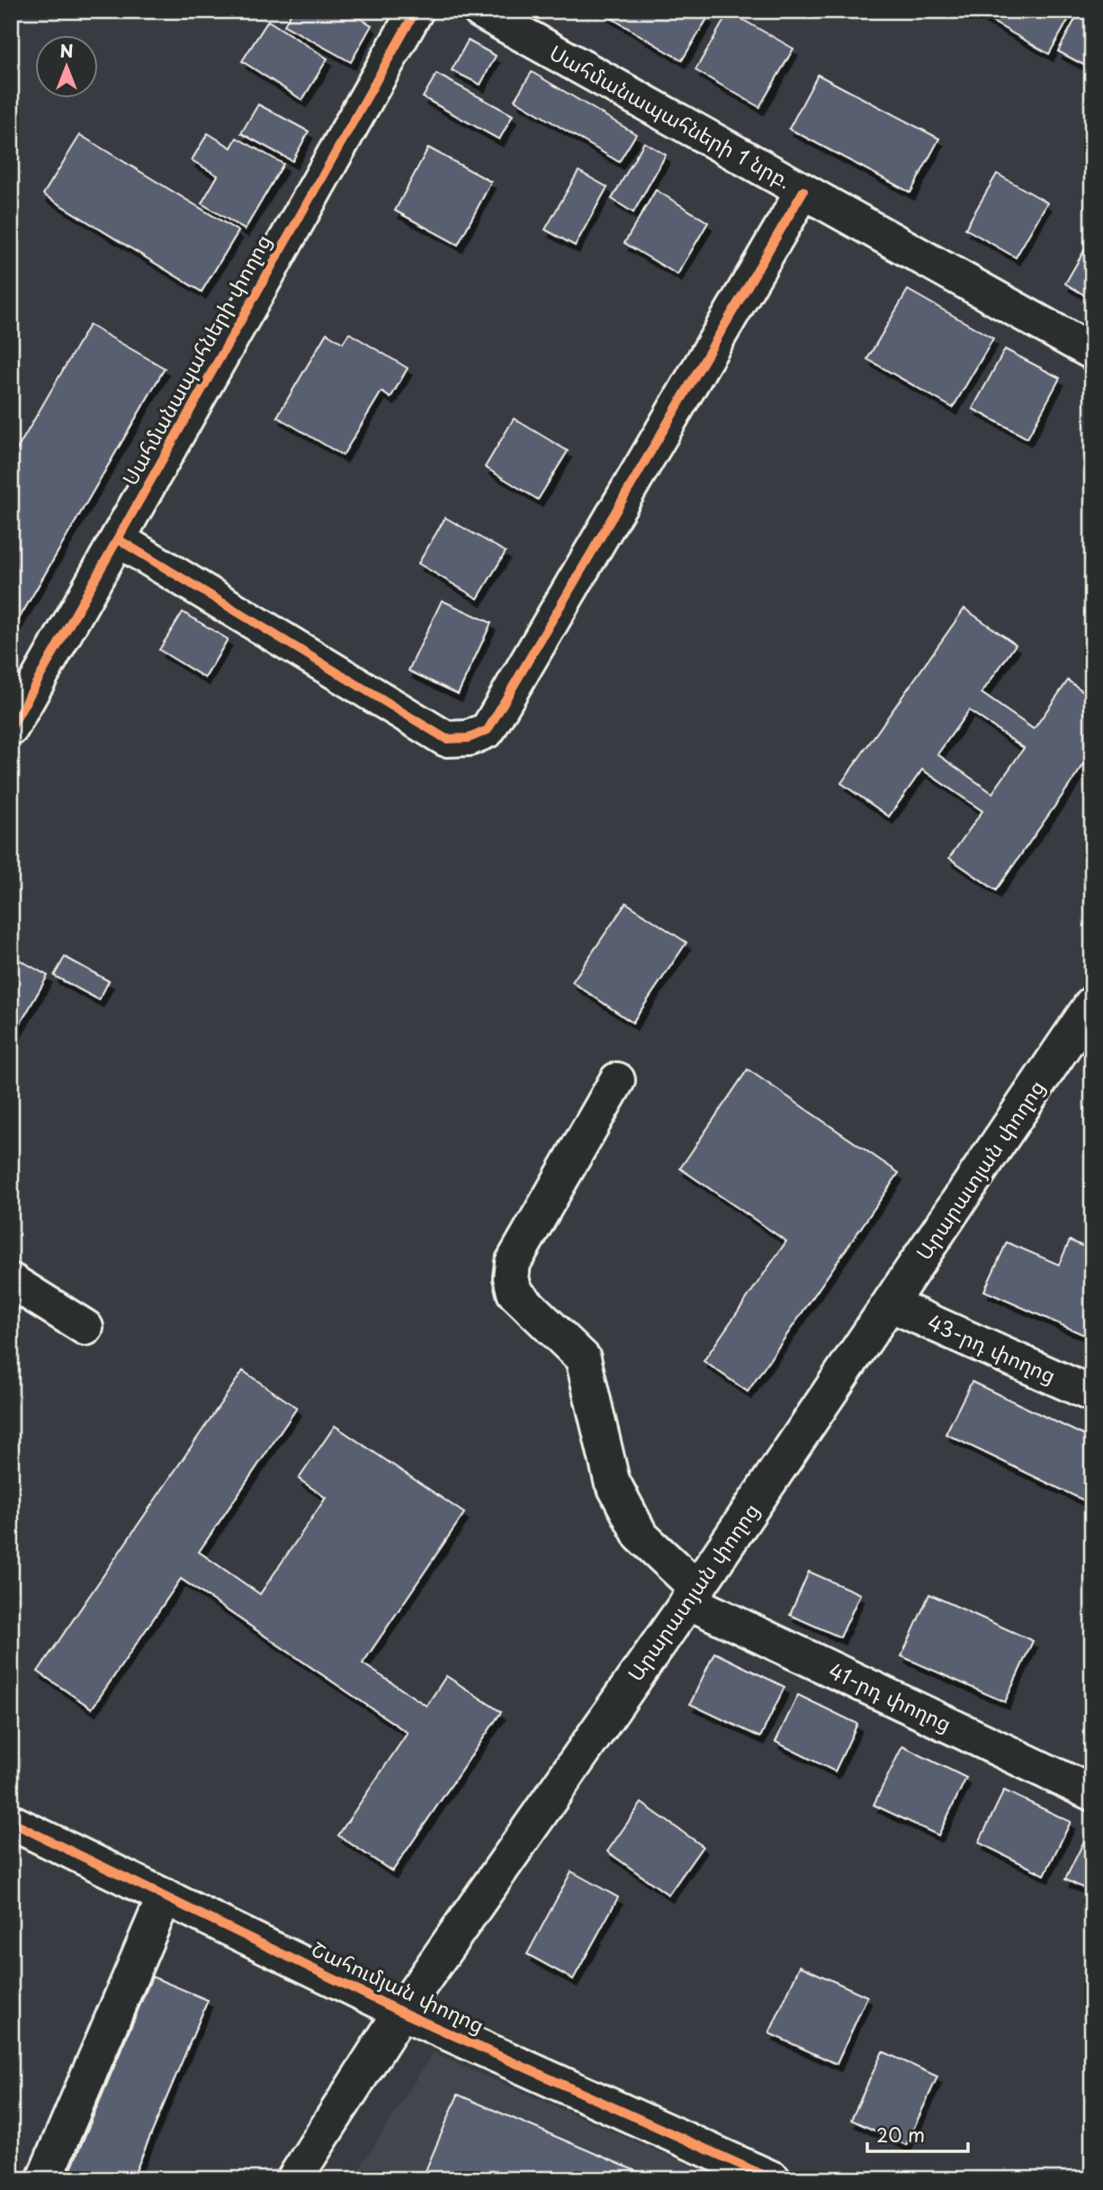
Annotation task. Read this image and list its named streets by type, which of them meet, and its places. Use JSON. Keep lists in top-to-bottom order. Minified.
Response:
{"streets":{"street":["Սահմանապահների 1 նրբ.","Սահմանապահների փողոց","Արարատյան փողոց","43-րդ փողոց","41-րդ փողոց","Շահումյան փողոց"]},"crossings":[["Արարատյան փողոց","43-րդ փողոց"],["Արարատյան փողոց","41-րդ փողոց"],["Արարատյան փողոց","Շահումյան փողոց"]],"scale_bar":"20 m","north":"top"}
